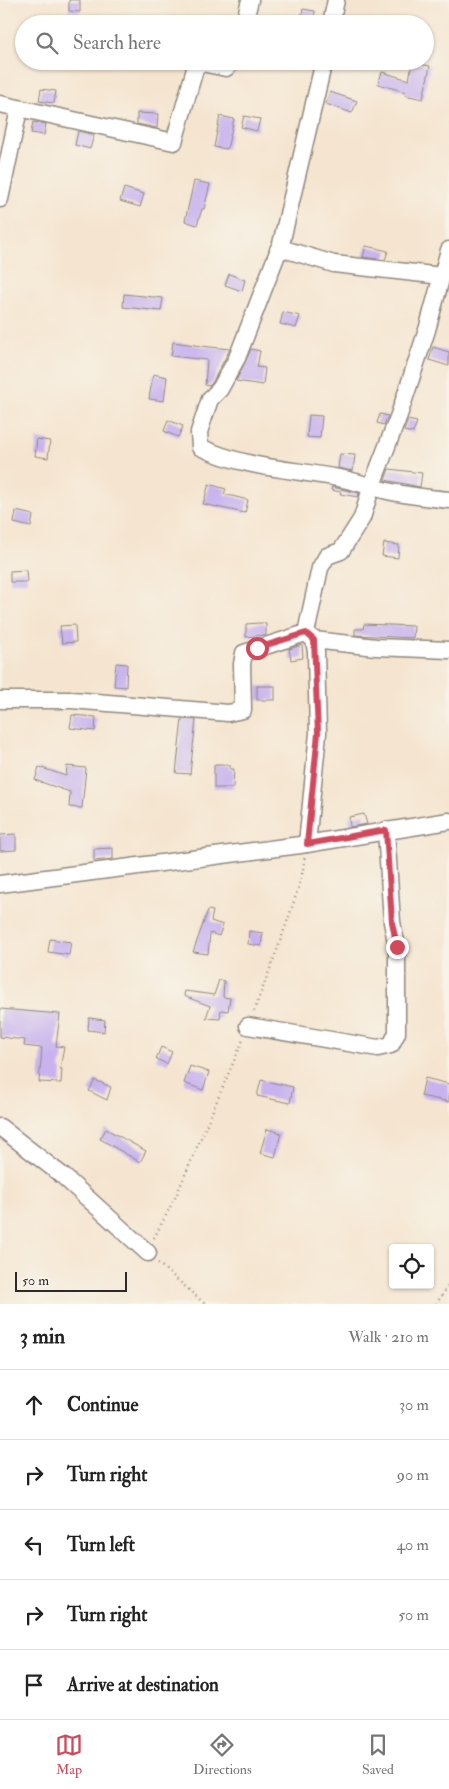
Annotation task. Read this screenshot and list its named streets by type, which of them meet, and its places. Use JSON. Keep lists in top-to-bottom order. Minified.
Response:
{"scale_bar":"50 m","page":{"search":"Search here","scale":"50 m","heading":["3 min","Walk · 210 m"],"list":[["Continue","30 m"],["Turn right","90 m"],["Turn left","40 m"],["Turn right","50 m"],"Arrive at destination"],"nav":["Map","Directions","Saved"]}}
